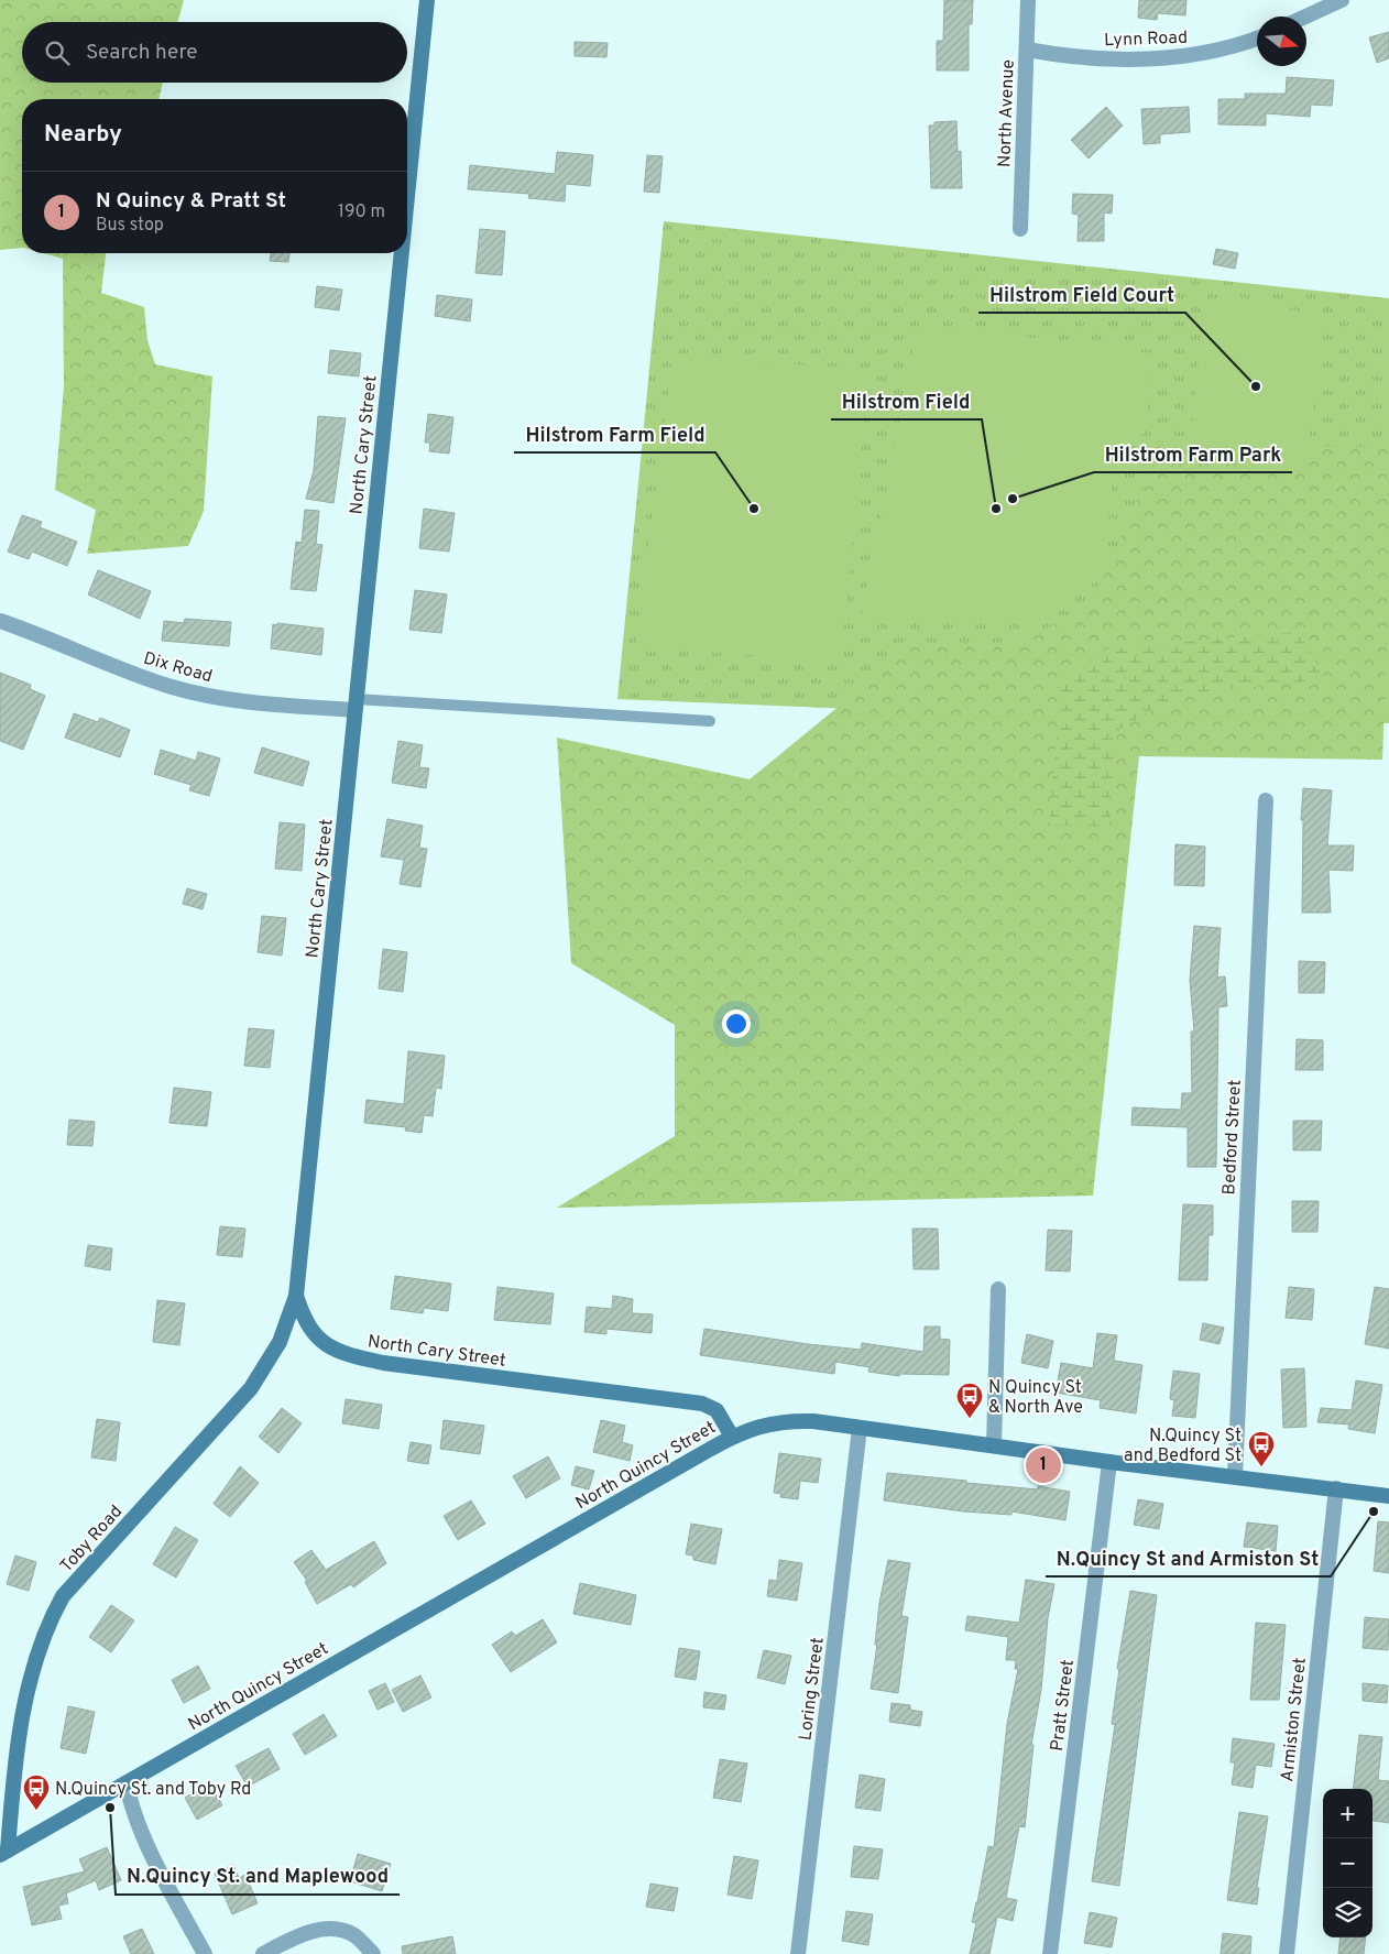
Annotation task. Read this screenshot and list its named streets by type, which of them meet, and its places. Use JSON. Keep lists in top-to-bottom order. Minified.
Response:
{"streets":{"main road":["North Cary Street","North Quincy Street","Toby Road"],"street":["Lynn Road","North Avenue","Dix Road","Bedford Street","Loring Street","Pratt Street","Armiston Street"]},"crossings":[["Lynn Road","North Avenue"],["North Cary Street","Dix Road"],["North Cary Street","North Quincy Street"],["North Cary Street","Toby Road"],["Bedford Street","North Quincy Street"],["North Quincy Street","Toby Road"],["North Quincy Street","Loring Street"],["North Quincy Street","Pratt Street"],["North Quincy Street","Armiston Street"]],"places":{"other":["Hilstrom Field Court","Hilstrom Farm Park","Hilstrom Farm Field","Hilstrom Field","N.Quincy St and Armiston St","N.Quincy St. and Maplewood"],"bus stop":["N Quincy St & North Ave","N.Quincy St and Bedford St","N.Quincy St. and Toby Rd"]},"north":"right","page":{"search":"Search here","heading":"Nearby","list":[{"mark":"1","name":"N Quincy & Pratt St","note":"Bus stop","value":"190 m"}],"pins":"1","map_buttons":["+","−"]}}
